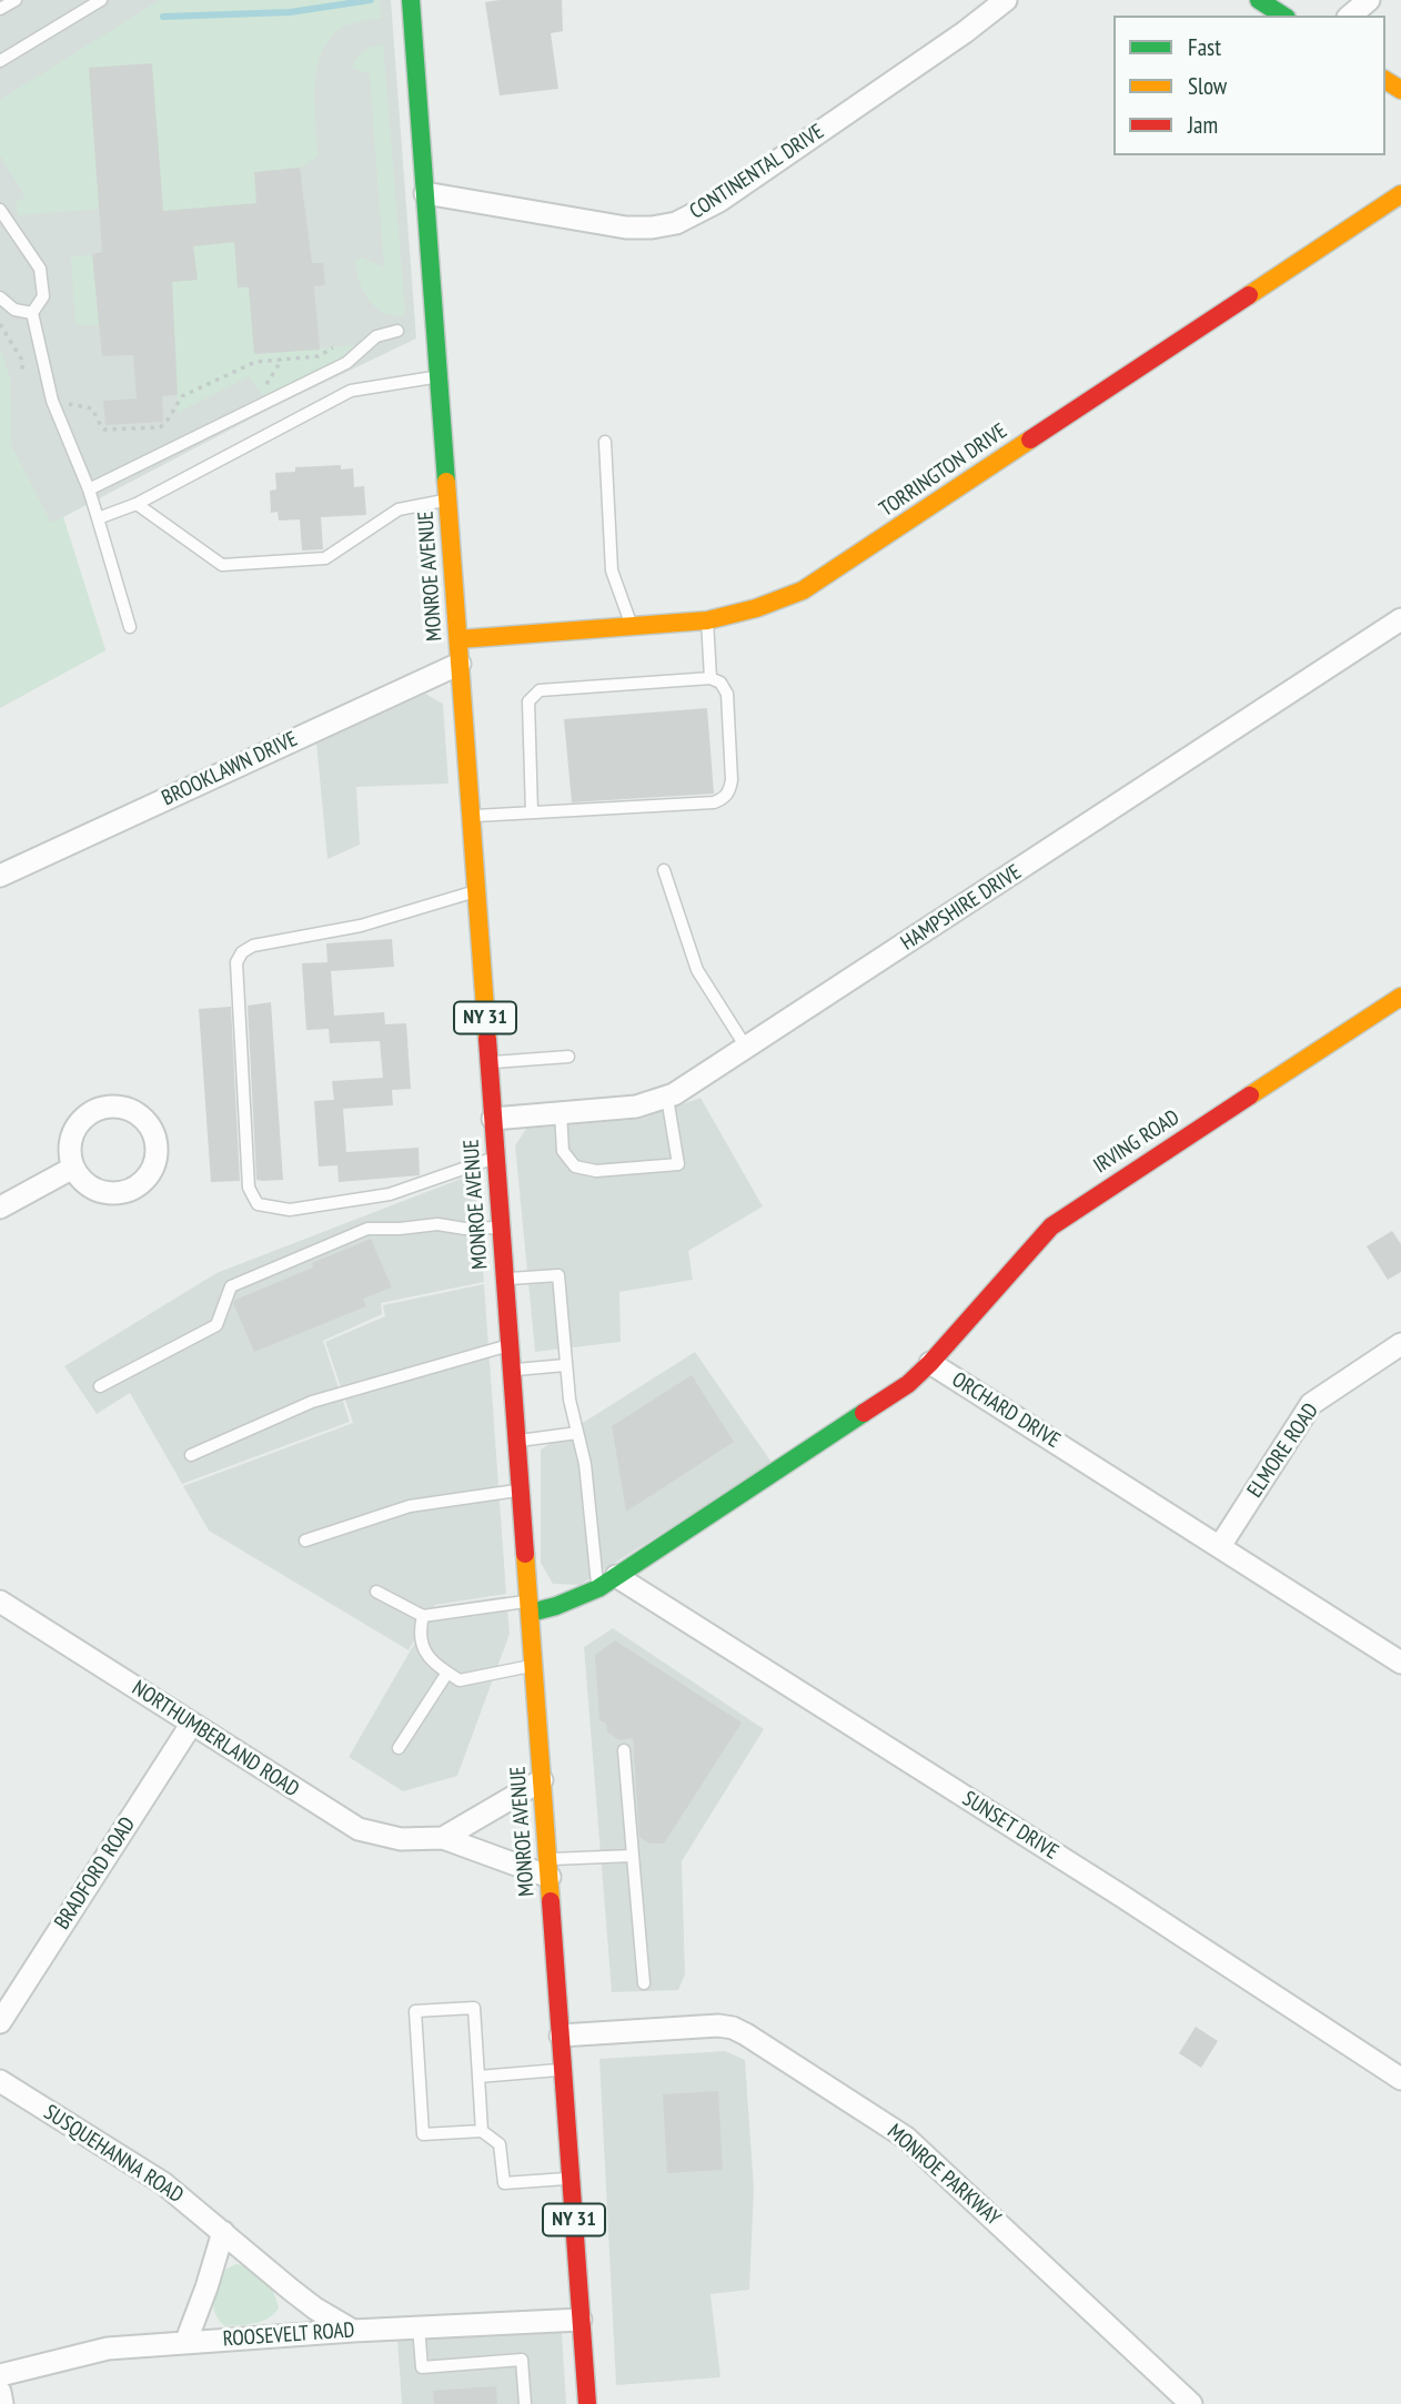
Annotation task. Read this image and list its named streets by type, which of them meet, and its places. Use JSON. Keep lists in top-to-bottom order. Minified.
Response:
{"streets":{"main road":["TORRINGTON DRIVE","MONROE AVENUE","NY 31","IRVING ROAD","ORCHARD DRIVE"],"street":["CONTINENTAL DRIVE","BROOKLAWN DRIVE","HAMPSHIRE DRIVE","ELMORE ROAD","NORTHUMBERLAND ROAD","SUNSET DRIVE","BRADFORD ROAD","SUSQUEHANNA ROAD","MONROE PARKWAY","ROOSEVELT ROAD"]},"crossings":[["CONTINENTAL DRIVE","MONROE AVENUE"],["TORRINGTON DRIVE","MONROE AVENUE"],["MONROE AVENUE","BROOKLAWN DRIVE"],["MONROE AVENUE","HAMPSHIRE DRIVE"],["MONROE AVENUE","ORCHARD DRIVE"],["MONROE AVENUE","NORTHUMBERLAND ROAD"],["MONROE AVENUE","MONROE PARKWAY"],["MONROE AVENUE","ROOSEVELT ROAD"],["IRVING ROAD","ORCHARD DRIVE"],["ORCHARD DRIVE","ELMORE ROAD"],["ORCHARD DRIVE","SUNSET DRIVE"],["NORTHUMBERLAND ROAD","BRADFORD ROAD"],["SUSQUEHANNA ROAD","ROOSEVELT ROAD"]],"legend":["Fast","Slow","Jam"]}
